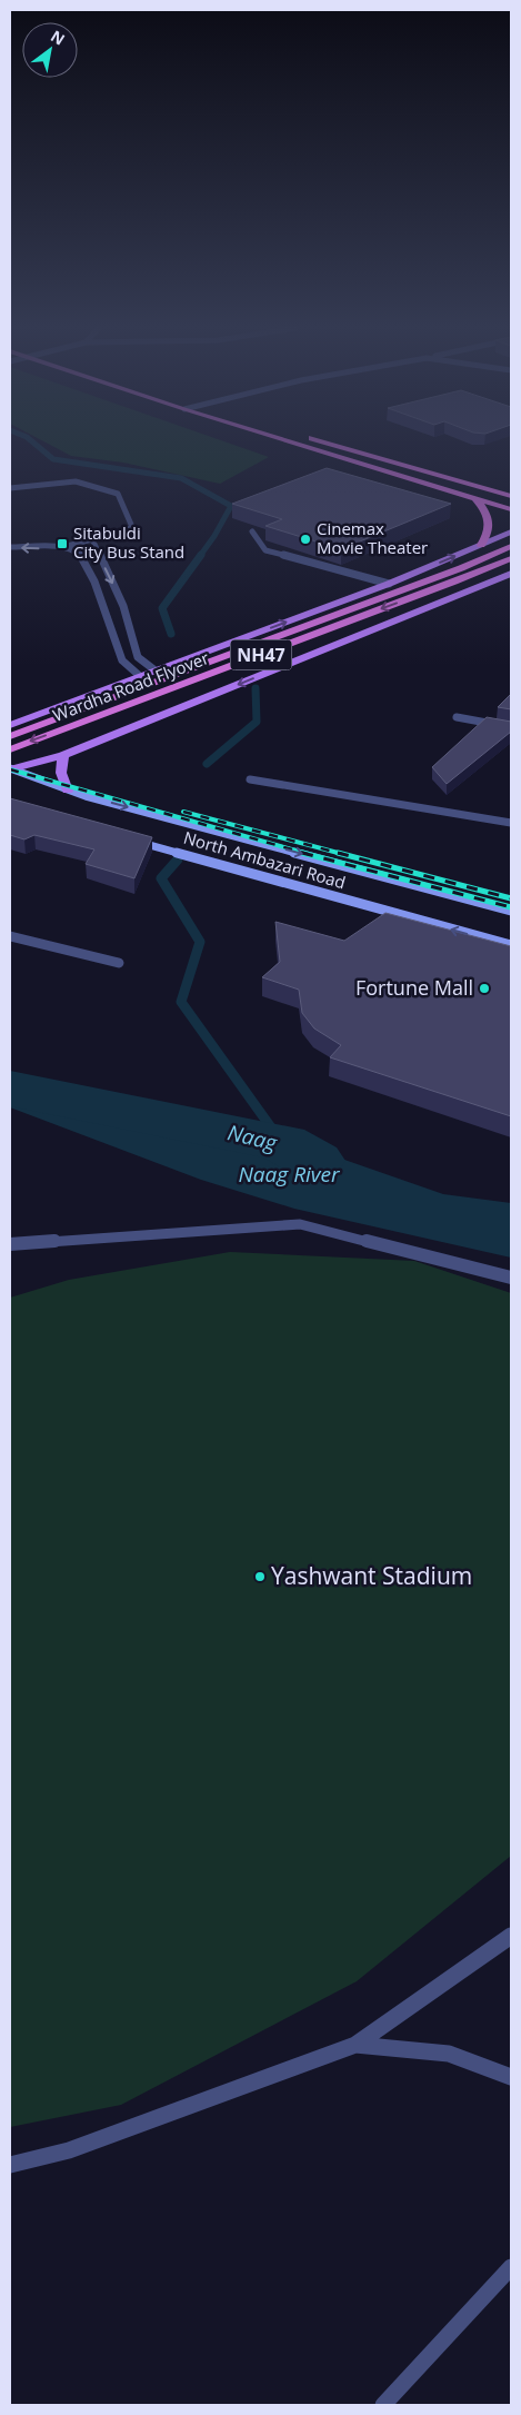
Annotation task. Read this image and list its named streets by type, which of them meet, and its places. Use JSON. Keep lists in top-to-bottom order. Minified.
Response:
{"streets":{"highway":["NH47","Wardha Road Flyover"],"main road":["North Ambazari Road"]},"water":["Naag","Naag River"],"places":{"other":["Cinemax Movie Theater","Fortune Mall","Yashwant Stadium"],"transit":["Sitabuldi City Bus Stand"]},"north":"top right"}
